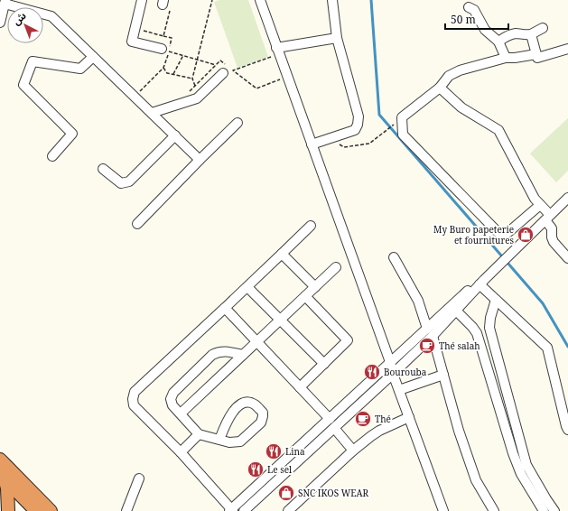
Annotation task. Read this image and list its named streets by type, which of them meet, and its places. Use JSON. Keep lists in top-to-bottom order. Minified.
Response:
{"places":{"shop":["My Buro papeterie et fournitures","SNC IKOS WEAR"],"cafe":["Thé salah","Thé"],"restaurant":["Bourouba","Lina","Le sel"]},"scale_bar":"50 m","north":"top left"}
